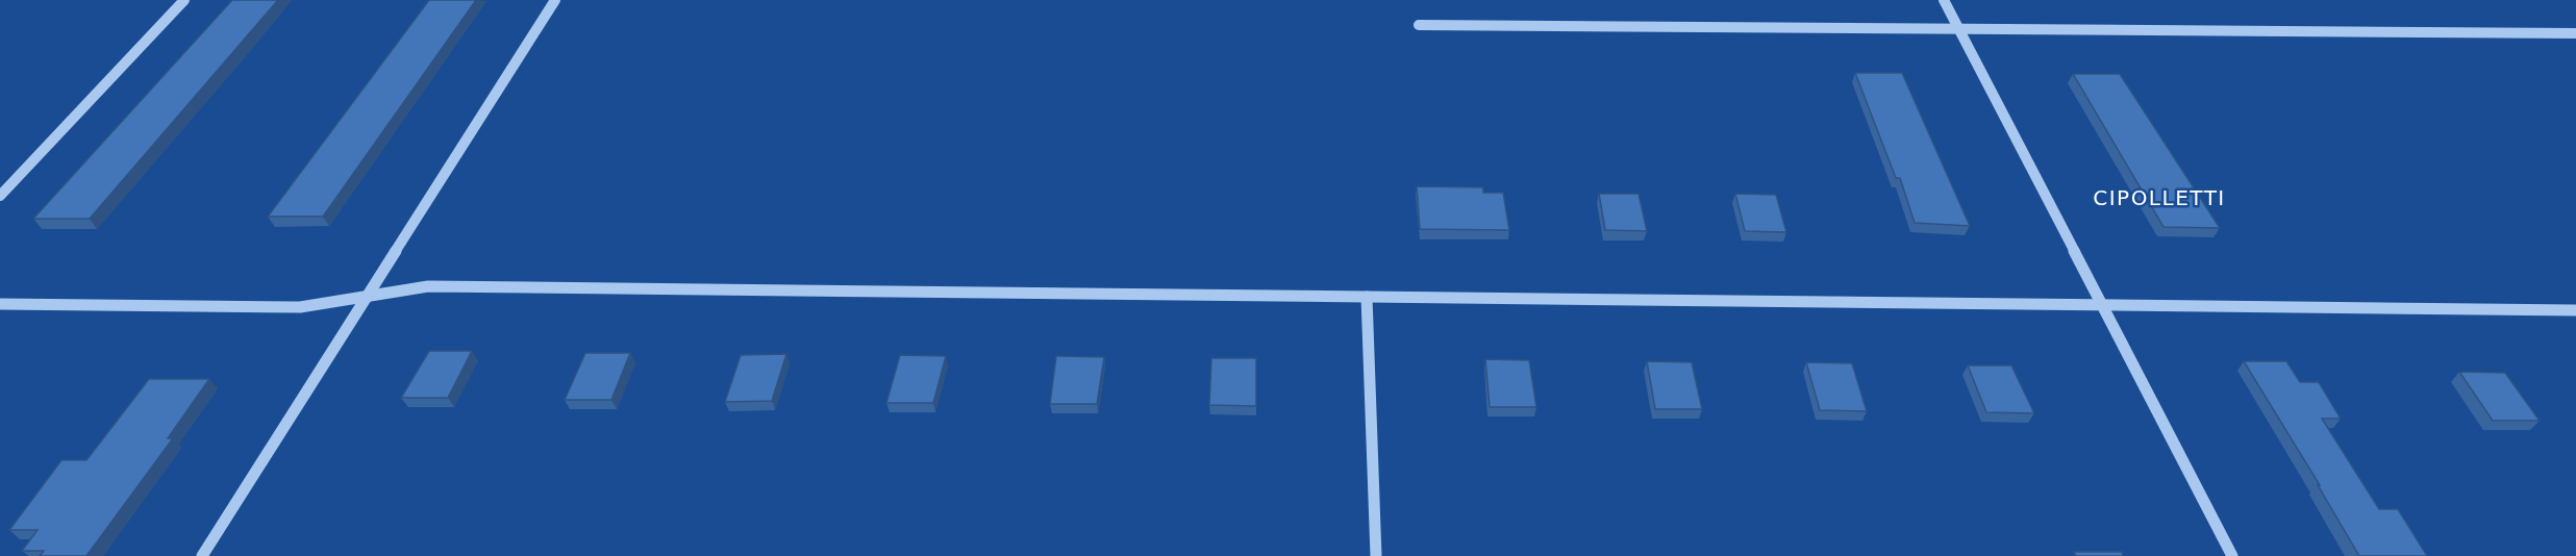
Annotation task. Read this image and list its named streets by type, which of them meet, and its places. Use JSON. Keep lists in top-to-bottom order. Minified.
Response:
{"districts":["CIPOLLETTI"]}
